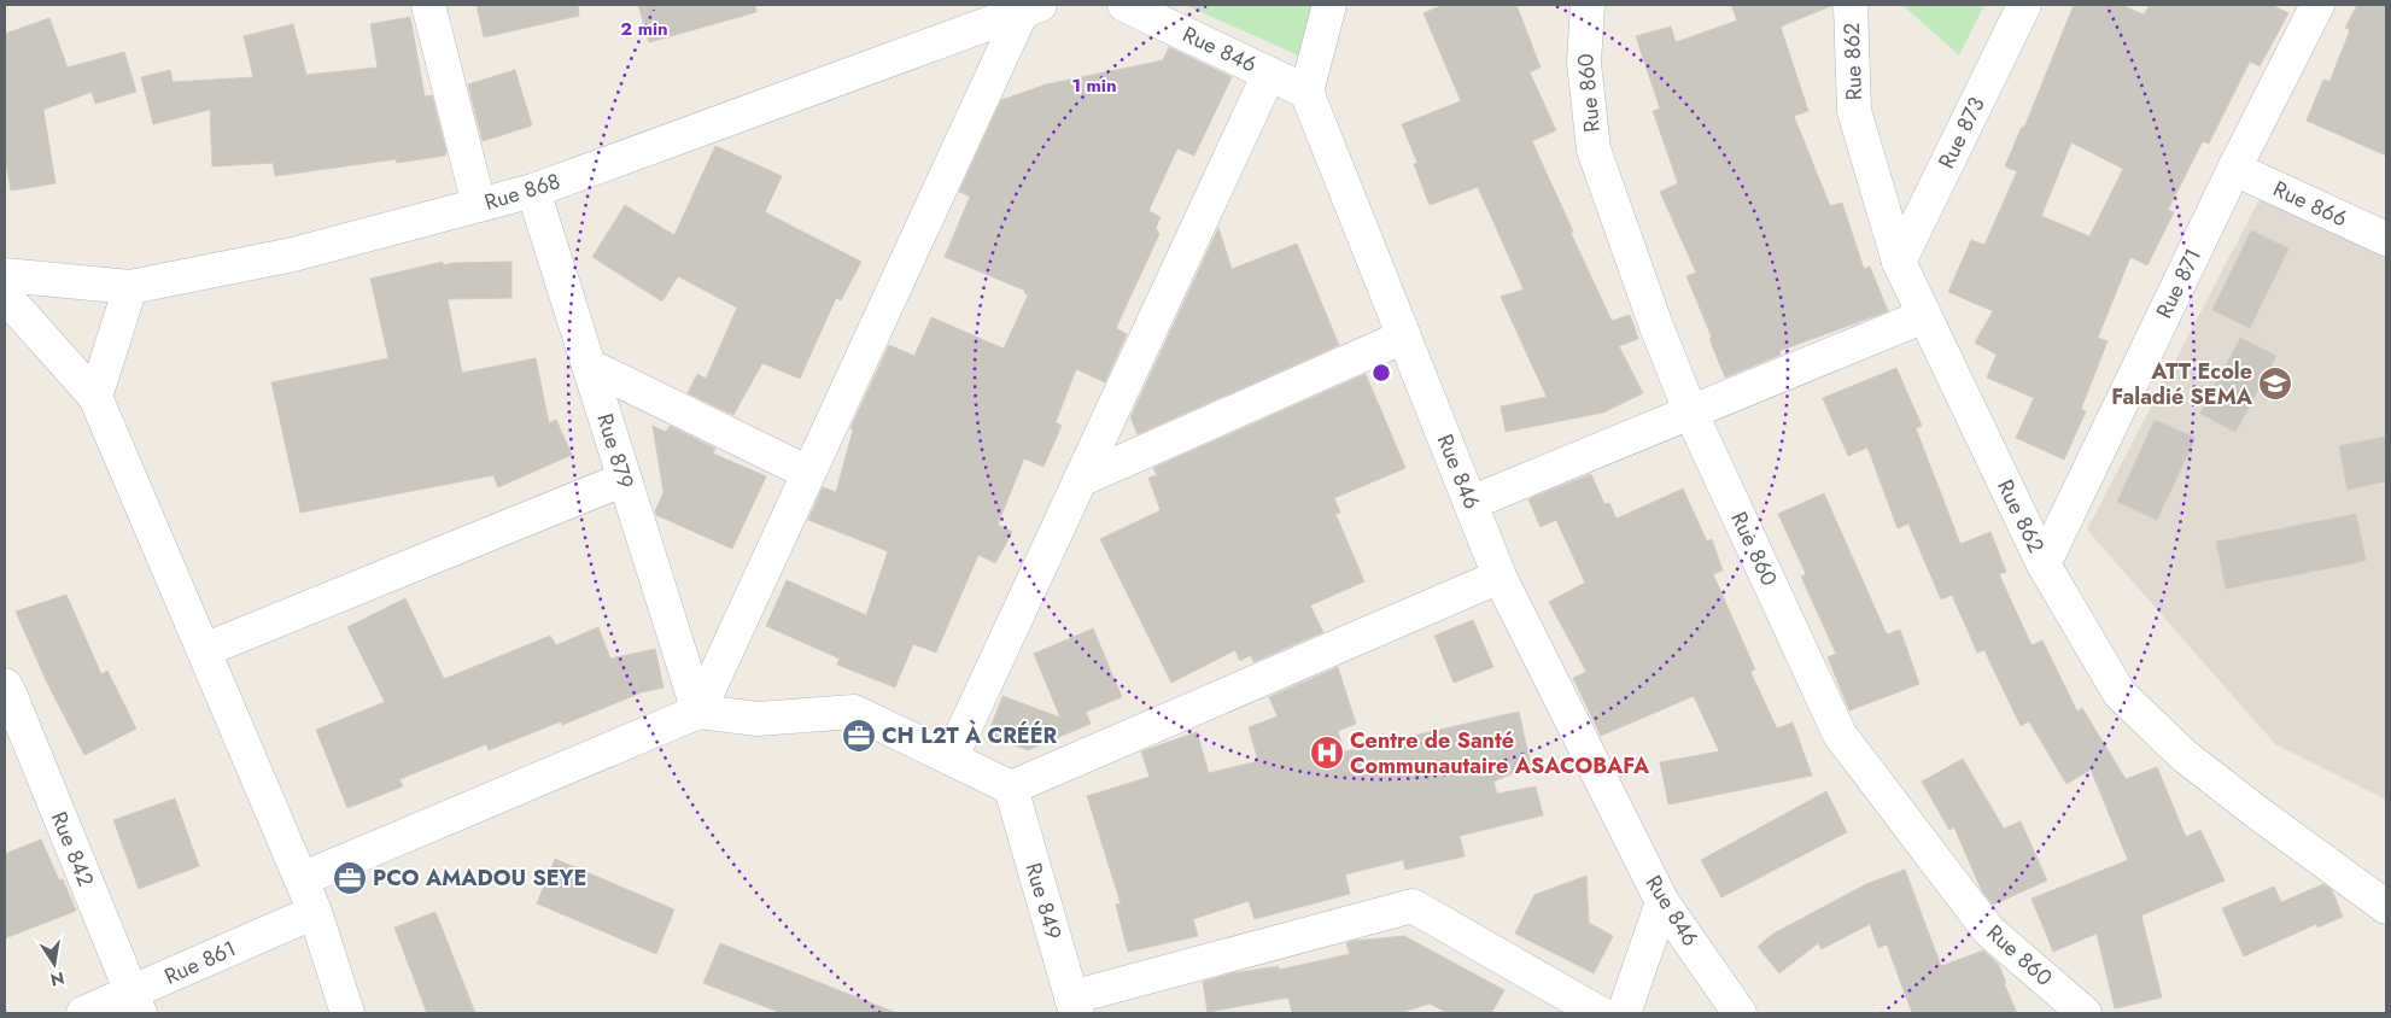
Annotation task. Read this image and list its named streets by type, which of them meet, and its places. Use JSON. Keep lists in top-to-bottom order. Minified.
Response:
{"streets":{"street":["Rue 846","Rue 862","Rue 860","Rue 873","Rue 868","Rue 866","Rue 871","Rue 879","Rue 842","Rue 849","Rue 861"]},"crossings":[["Rue 862","Rue 873"],["Rue 862","Rue 871"],["Rue 868","Rue 879"],["Rue 866","Rue 871"],["Rue 842","Rue 861"]],"places":{"school or university":["ATT Ecole Faladié SEMA"],"office":["CH L2T À CRÉÉR","PCO AMADOU SEYE"],"hospital":["Centre de Santé Communautaire ASACOBAFA"]},"north":"bottom","rings":["2 min","1 min"]}
